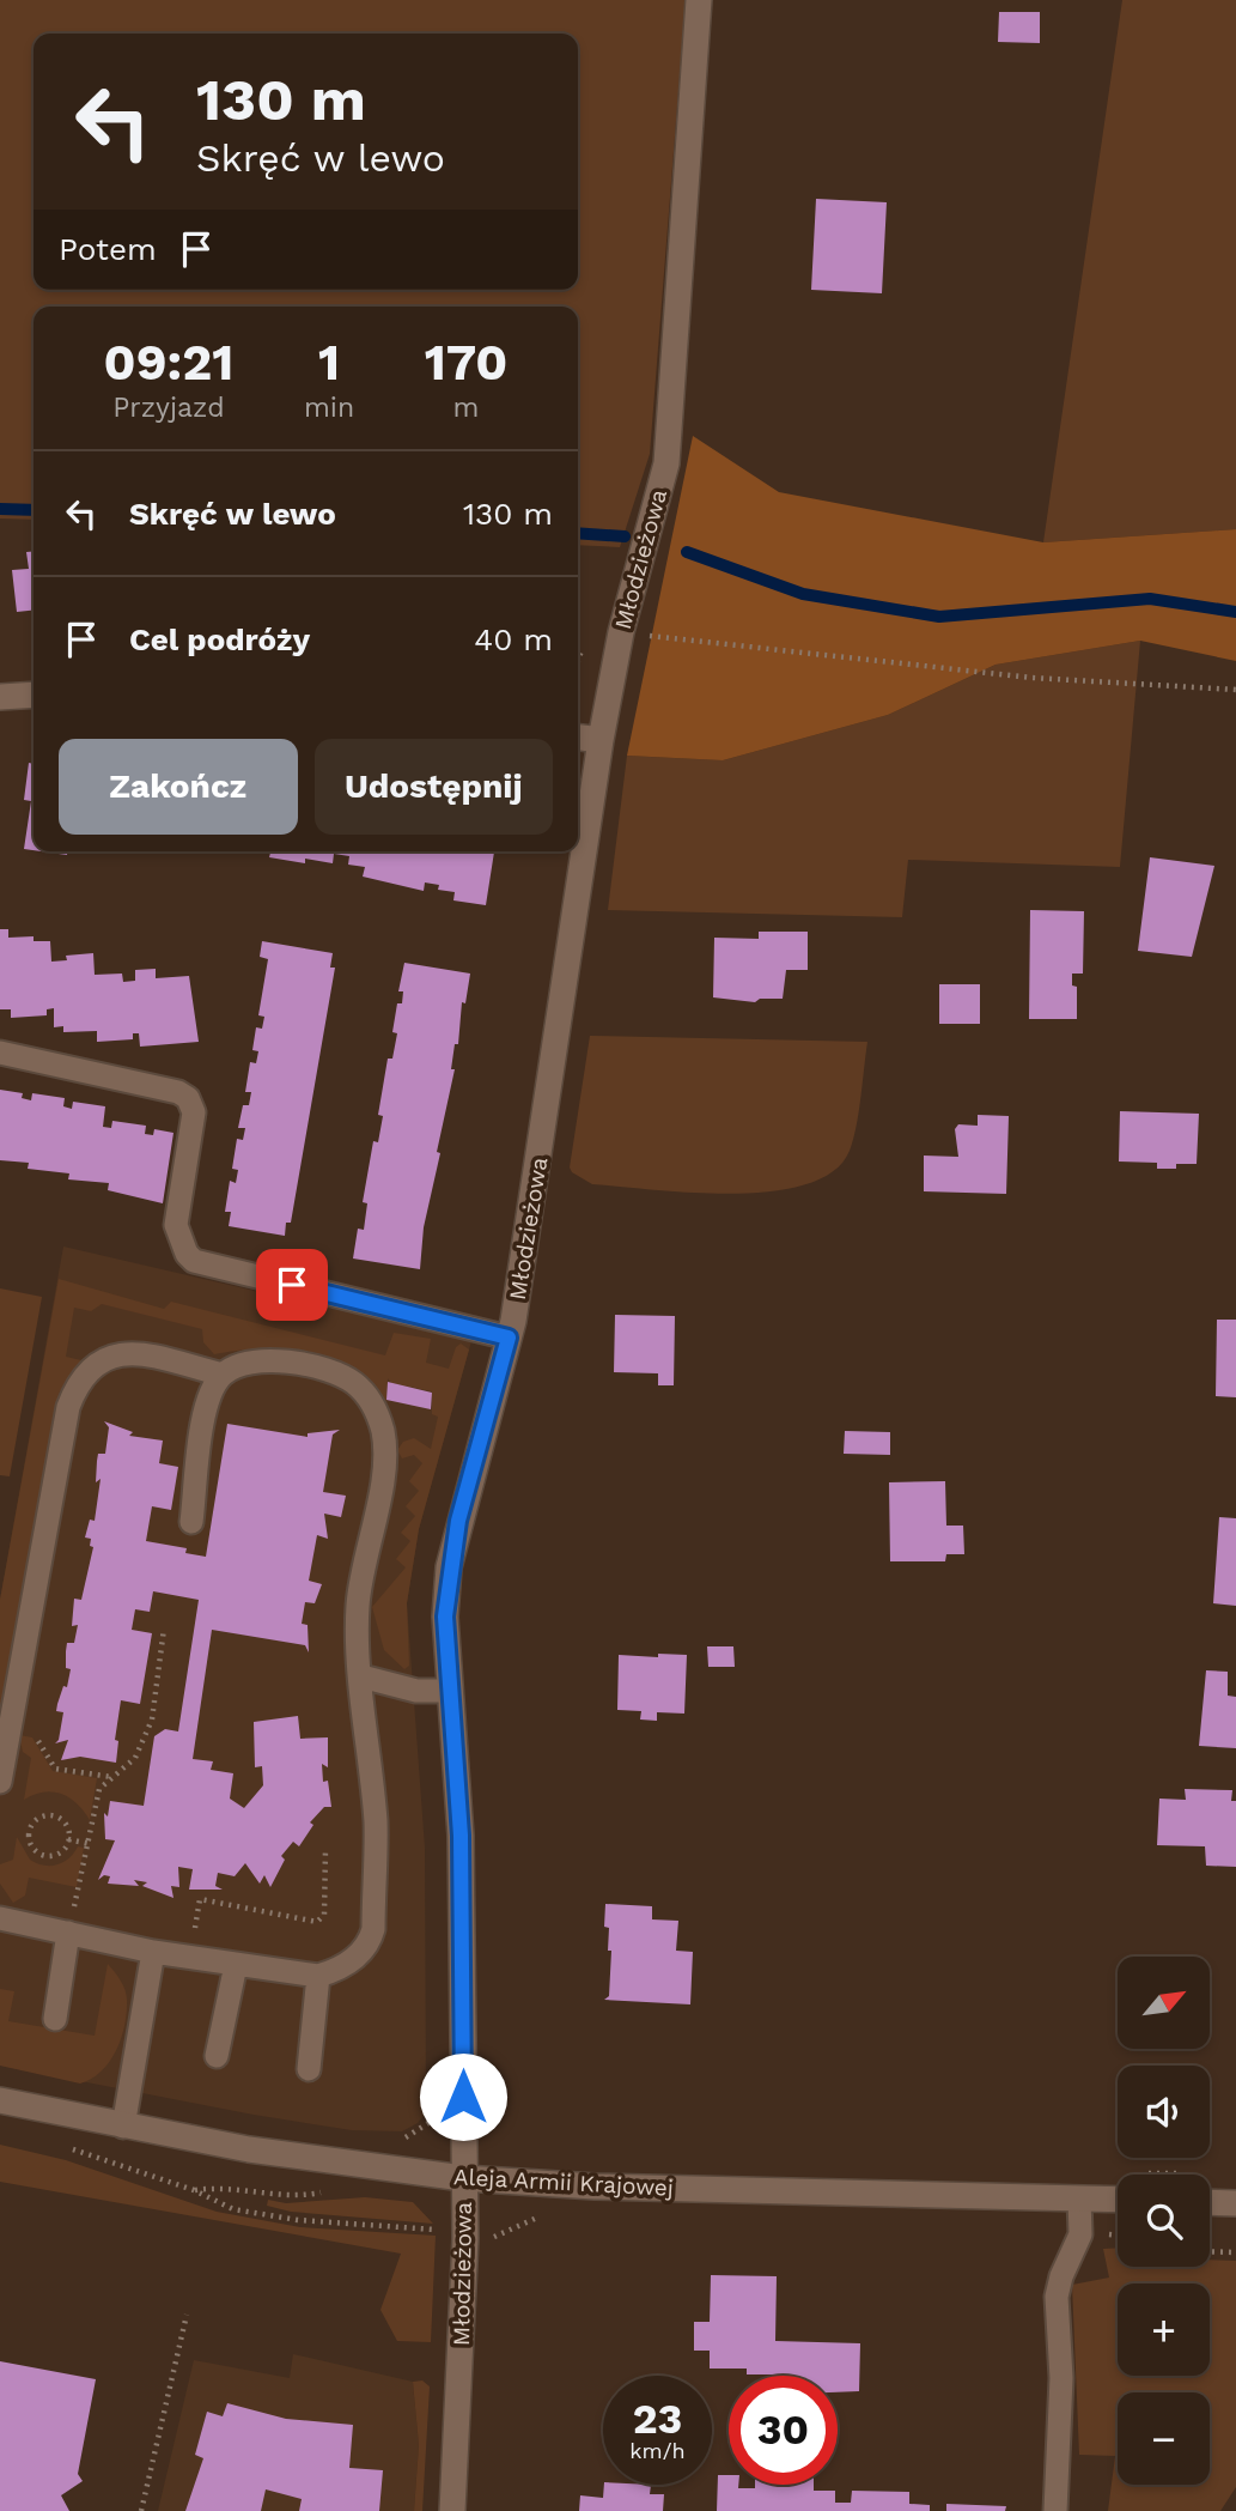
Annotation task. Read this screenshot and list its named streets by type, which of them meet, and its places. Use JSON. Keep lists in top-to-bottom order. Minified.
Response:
{"streets":{"street":["Młodzieżowa","Aleja Armii Krajowej"]},"crossings":[["Młodzieżowa","Aleja Armii Krajowej"]],"north":"top right","page":{"turn":["130 m","Skręć w lewo"],"then":"Potem","eta":["09:21","Przyjazd","1","min","170","m"],"list":[{"name":"Skręć w lewo","value":"130 m"},{"name":"Cel podróży","value":"40 m"}],"buttons":["Zakończ","Udostępnij"],"map_buttons":["+","−"],"speed":"23 km/h","limit":"30"}}
